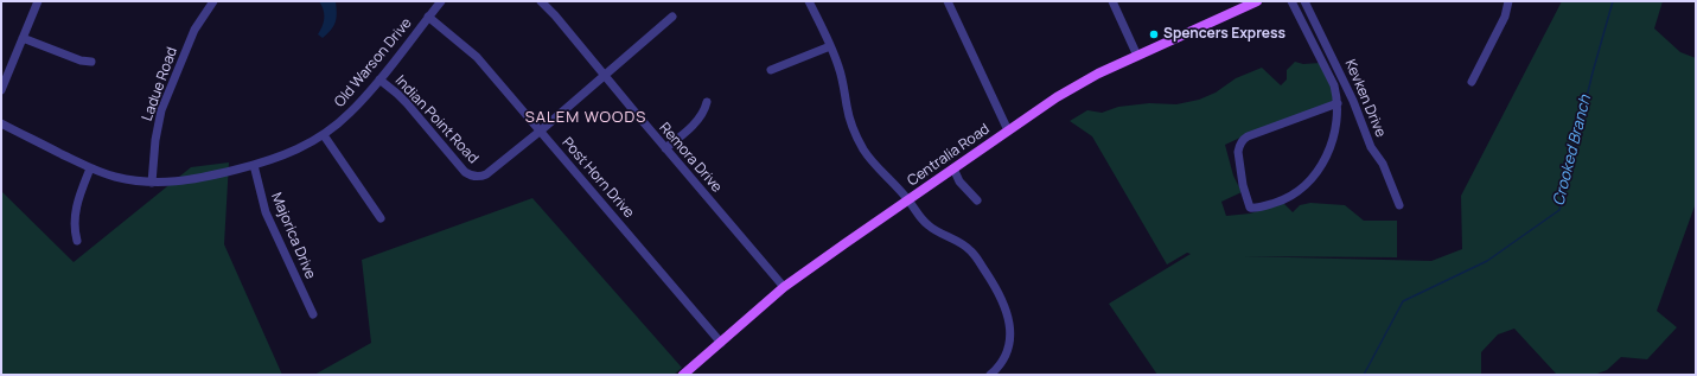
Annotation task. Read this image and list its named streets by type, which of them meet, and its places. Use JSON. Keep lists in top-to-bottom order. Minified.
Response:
{"streets":{"main road":["Centralia Road"],"street":["Old Warson Drive","Ladue Road","Kevken Drive","Indian Point Road","Remora Drive","Post Horn Drive","Majorica Drive"]},"crossings":[["Old Warson Drive","Ladue Road"],["Old Warson Drive","Indian Point Road"],["Old Warson Drive","Post Horn Drive"],["Old Warson Drive","Majorica Drive"],["Indian Point Road","Post Horn Drive"],["Centralia Road","Remora Drive"],["Centralia Road","Post Horn Drive"]],"districts":["SALEM WOODS"],"water":["Crooked Branch"],"places":["Spencers Express"]}
